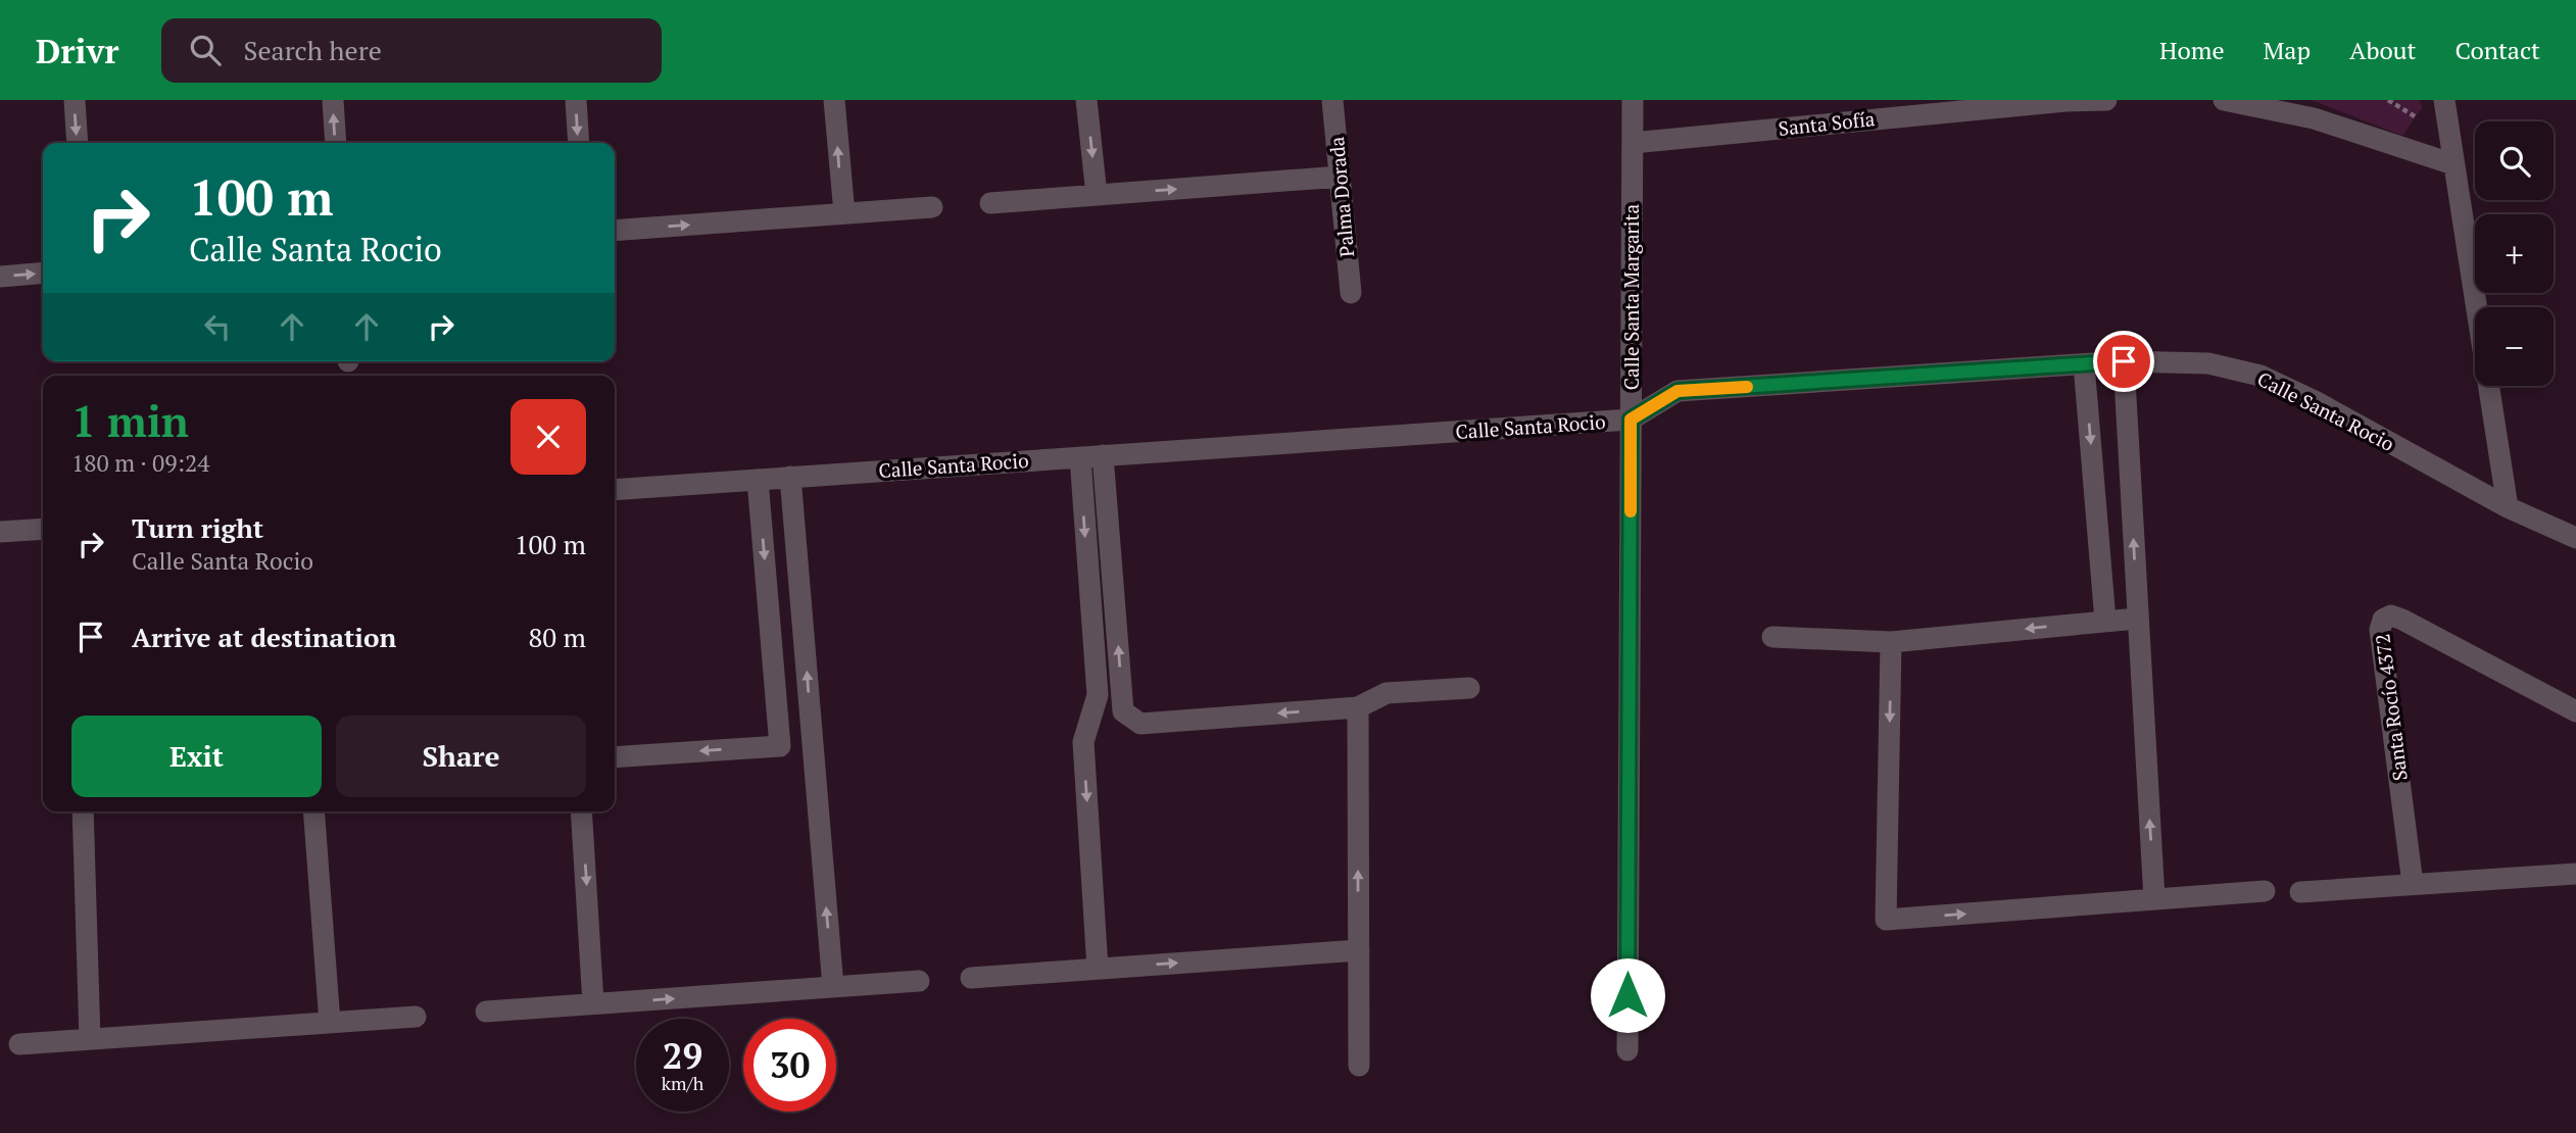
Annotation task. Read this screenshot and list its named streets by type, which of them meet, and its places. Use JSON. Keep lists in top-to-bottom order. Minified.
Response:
{"streets":{"street":["Santa Sofía","Palma Dorada","Calle Santa Margarita","Calle Santa Rocio","Santa Rocío 4372"]},"crossings":[["Santa Sofía","Calle Santa Margarita"],["Calle Santa Margarita","Calle Santa Rocio"]],"page":{"header":"Drivr","search":"Search here","nav":["Home","Map","About","Contact"],"map_buttons":["+","−"],"turn":["100 m","Calle Santa Rocio"],"heading":["1 min","180 m · 09:24"],"list":[{"name":"Turn right","note":"Calle Santa Rocio","value":"100 m"},{"name":"Arrive at destination","value":"80 m"}],"buttons":["Exit","Share"],"speed":"29 km/h","limit":"30"}}
